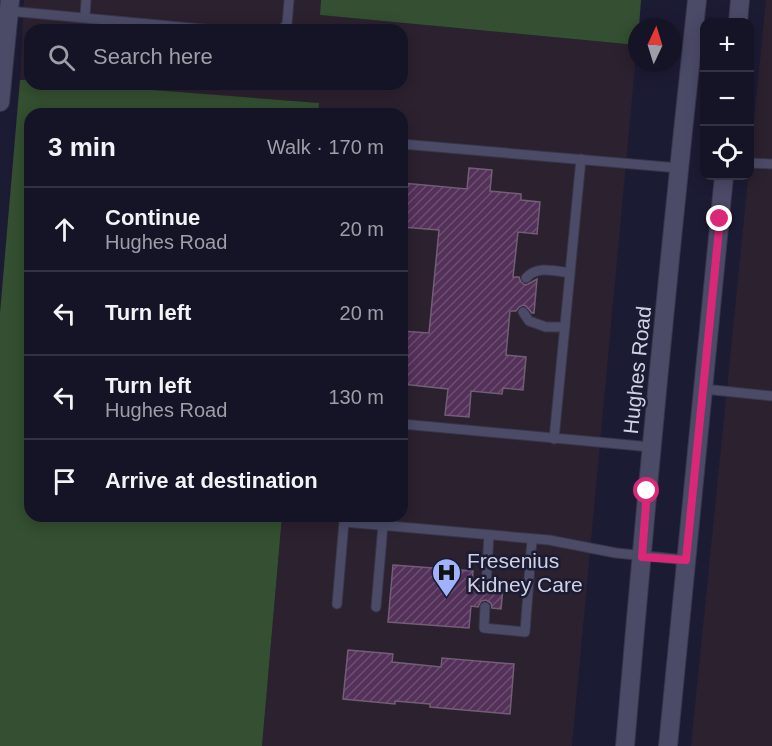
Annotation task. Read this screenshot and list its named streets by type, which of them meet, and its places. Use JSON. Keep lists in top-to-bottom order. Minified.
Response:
{"streets":{"main road":["Hughes Road"]},"places":{"hospital":["Fresenius Kidney Care"]},"north":"top","page":{"map_buttons":["+","−"],"search":"Search here","heading":["3 min","Walk · 170 m"],"list":[["Continue","Hughes Road","20 m"],["Turn left","20 m"],["Turn left","Hughes Road","130 m"],"Arrive at destination"]}}
